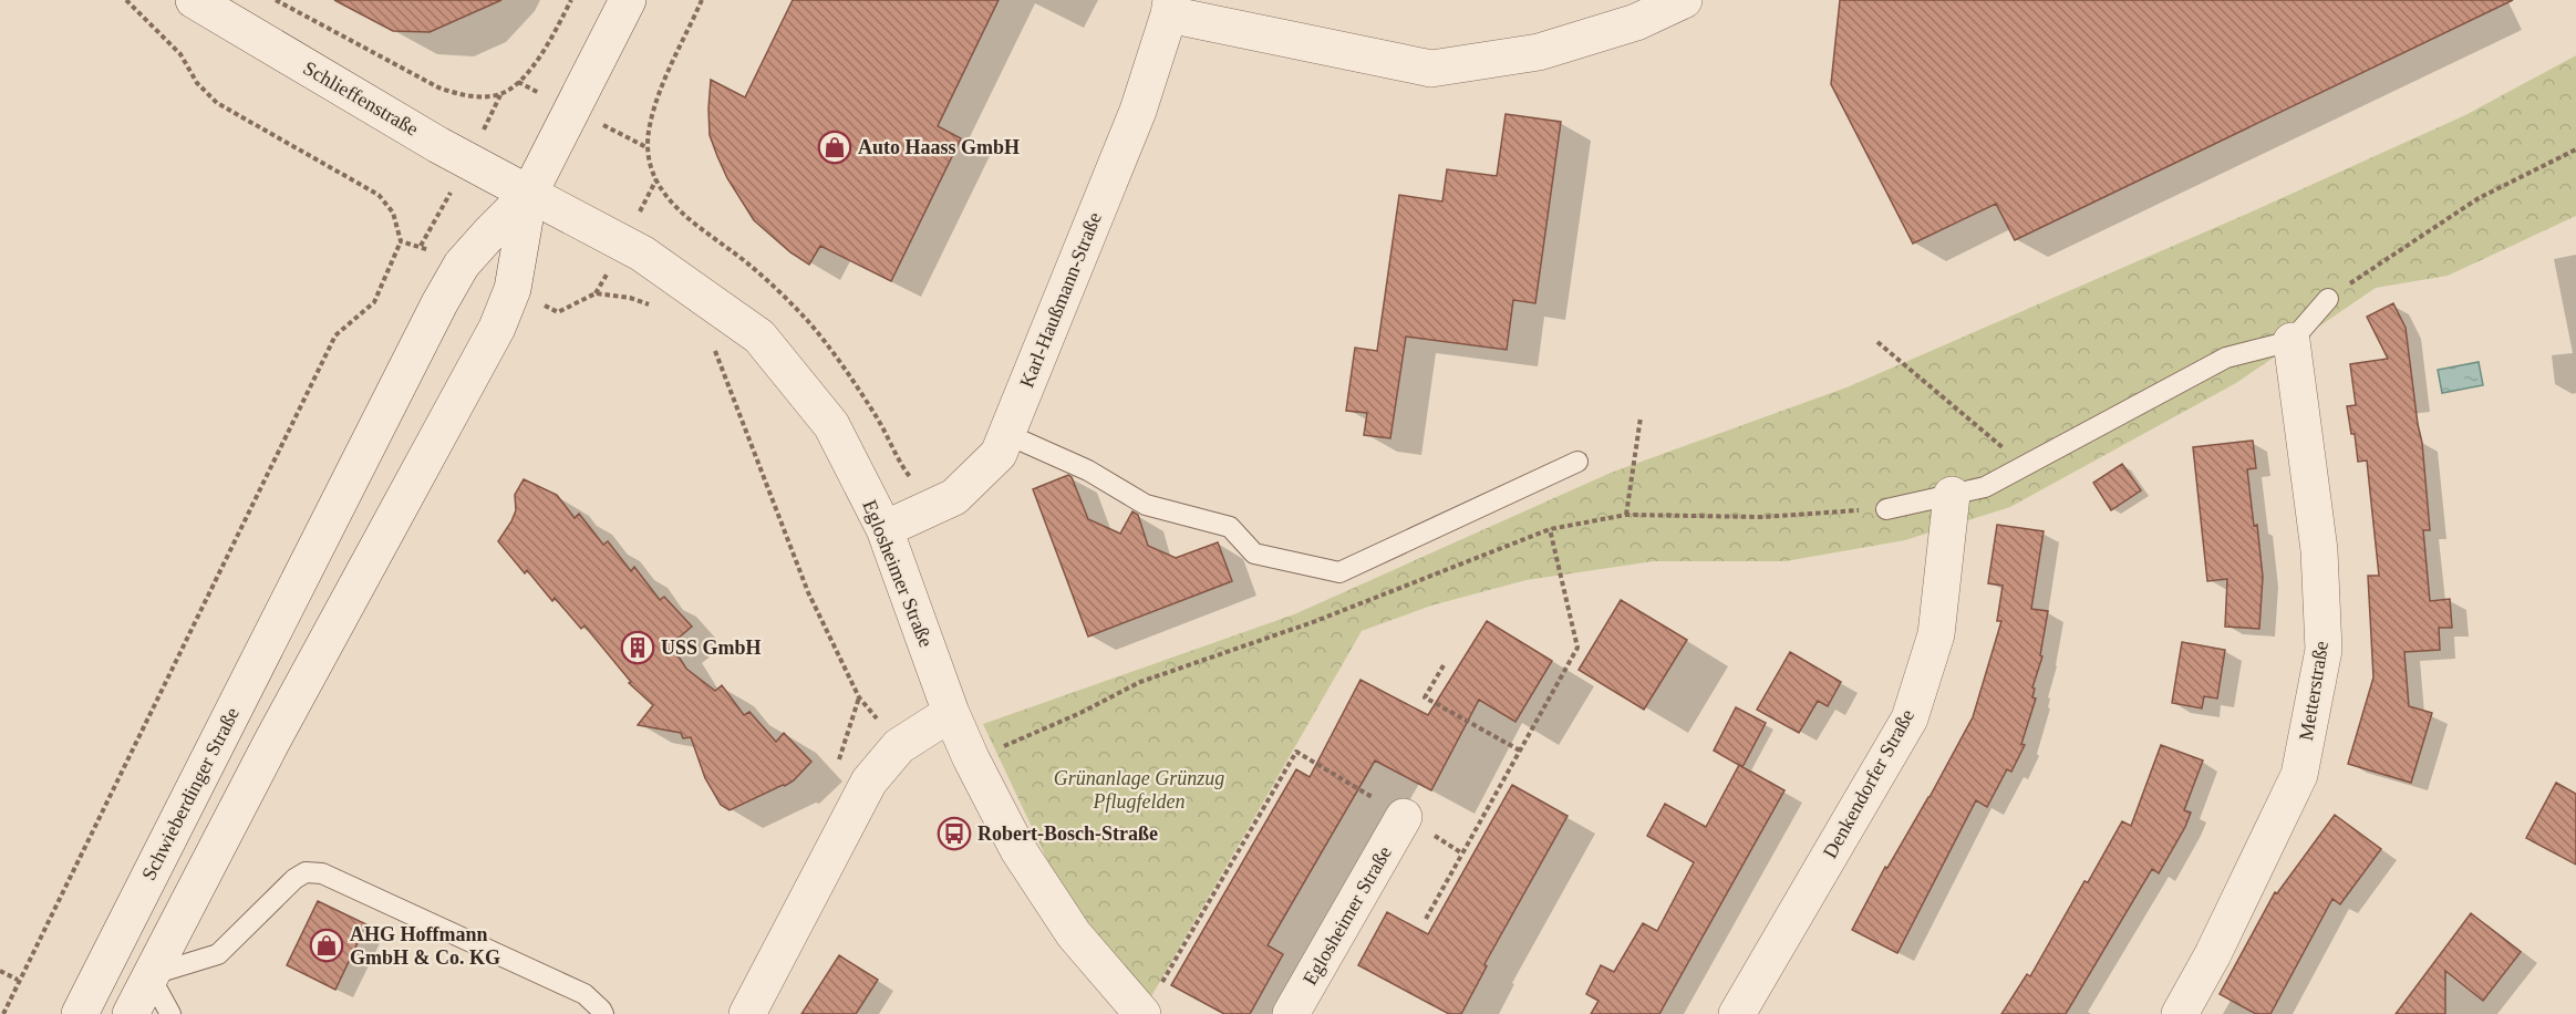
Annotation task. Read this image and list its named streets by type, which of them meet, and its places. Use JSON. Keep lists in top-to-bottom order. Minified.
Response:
{"streets":{"street":["Schlieffenstraße","Karl-Haußmann-Straße","Eglosheimer Straße","Metterstraße","Denkendorfer Straße","Schwieberdinger Straße"]},"crossings":[["Schlieffenstraße","Eglosheimer Straße"],["Schlieffenstraße","Schwieberdinger Straße"],["Karl-Haußmann-Straße","Eglosheimer Straße"],["Eglosheimer Straße","Schwieberdinger Straße"]],"parks":["Grünanlage Grünzug Pflugfelden"],"places":{"shop":["Auto Haass GmbH","AHG Hoffmann GmbH & Co. KG"],"building":["USS GmbH"],"bus stop":["Robert-Bosch-Straße"]}}
